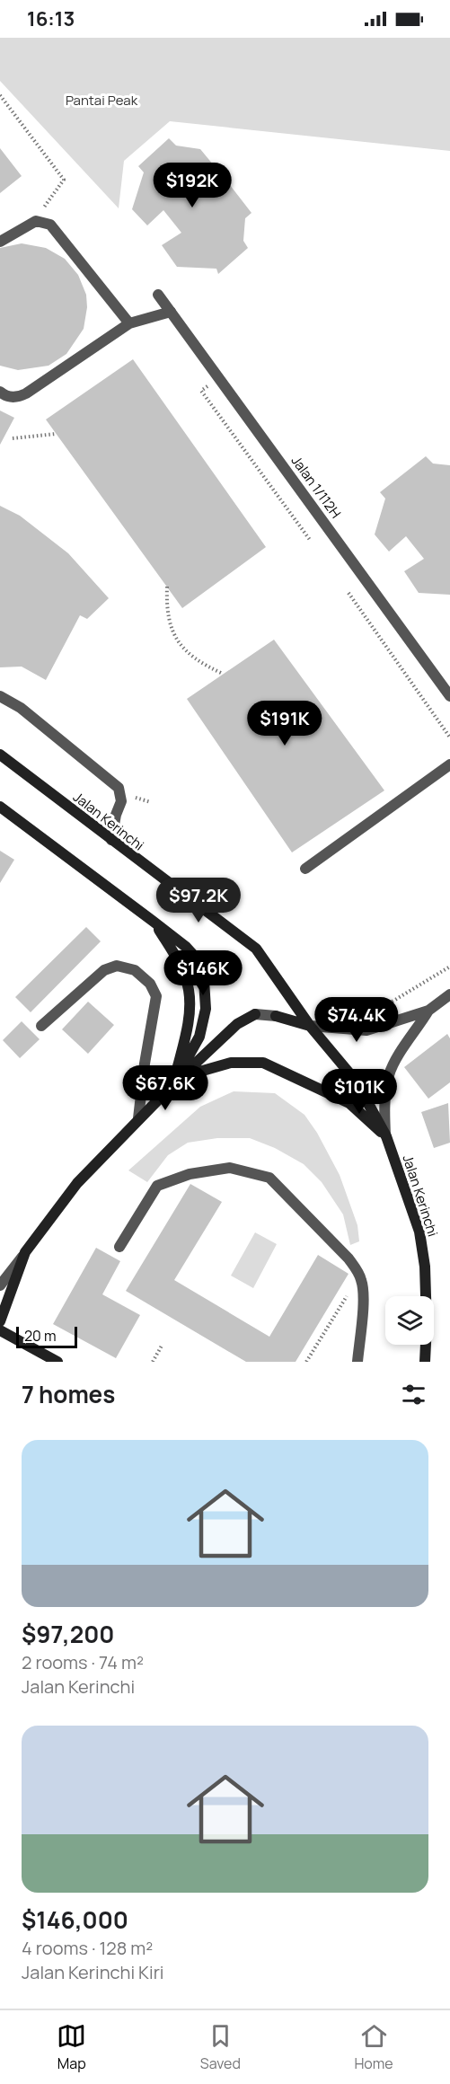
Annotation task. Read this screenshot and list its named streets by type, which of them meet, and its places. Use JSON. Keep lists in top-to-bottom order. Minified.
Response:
{"streets":{"main road":["Jalan Kerinchi"],"street":["Jalan 1/112H"]},"parks":["Pantai Peak"],"scale_bar":"20 m","page":{"status":"16:13","price":["$192K","$191K","$97.2K","$146K","$74.4K","$67.6K","$101K"],"scale":"20 m","heading":"7 homes","list":[{"name":"$97,200","note":"2 rooms · 74 m² · Jalan Kerinchi"},{"name":"$146,000","note":"4 rooms · 128 m² · Jalan Kerinchi Kiri"}],"tabs":["Map","Saved","Home"]}}
